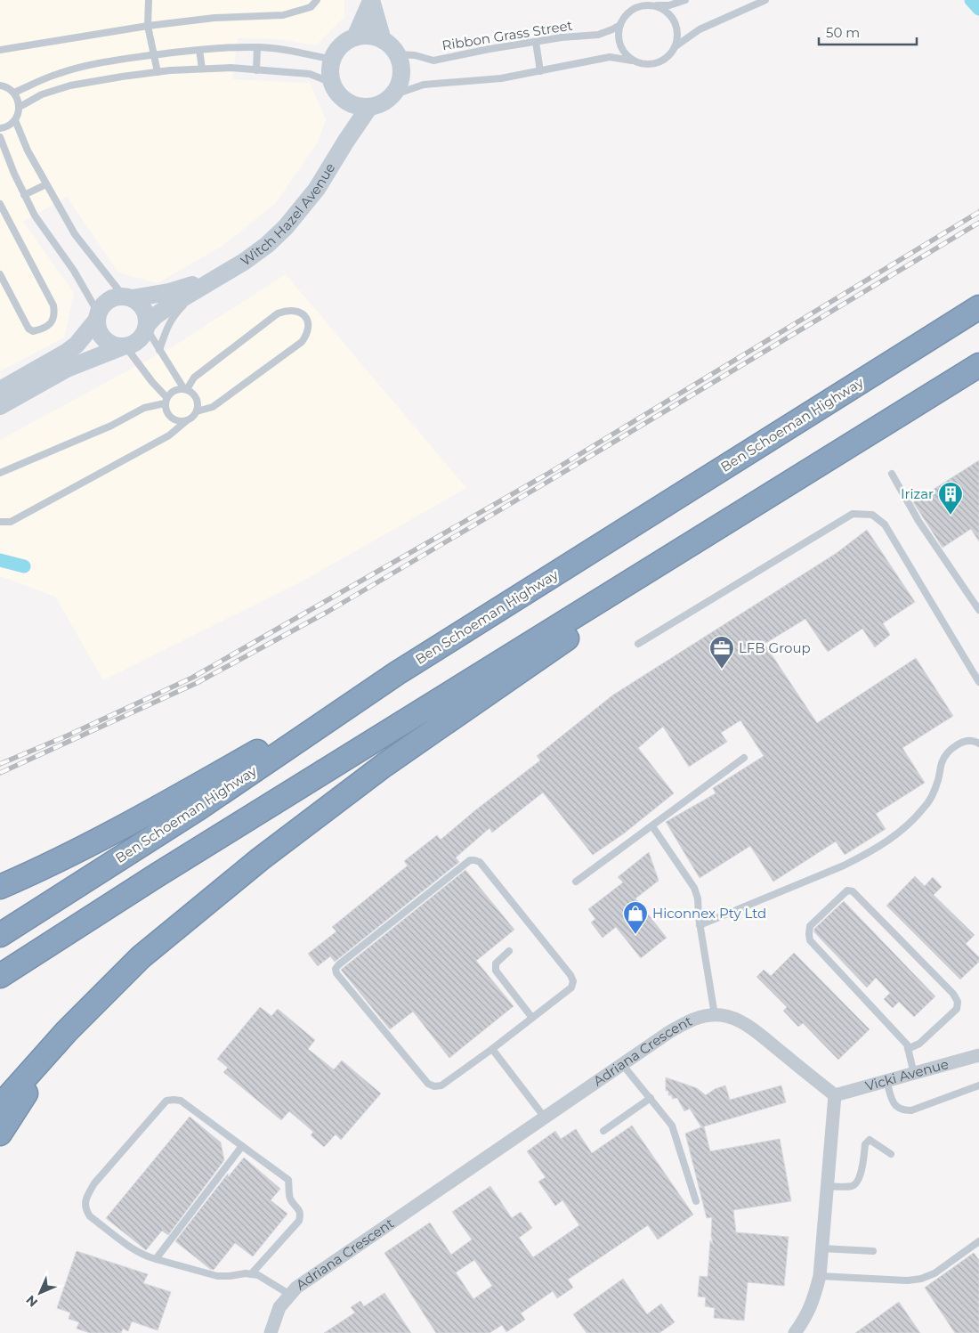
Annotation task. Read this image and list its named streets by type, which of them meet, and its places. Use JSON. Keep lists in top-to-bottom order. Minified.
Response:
{"streets":{"highway":["Ben Schoeman Highway"],"street":["Witch Hazel Avenue","Adriana Crescent","Vicki Avenue"],"lane":["Ribbon Grass Street"]},"crossings":[["Ribbon Grass Street","Witch Hazel Avenue"],["Adriana Crescent","Vicki Avenue"]],"places":{"building":["Irizar"],"office":["LFB Group"],"shop":["Hiconnex Pty Ltd"]},"scale_bar":"50 m","north":"bottom left"}
